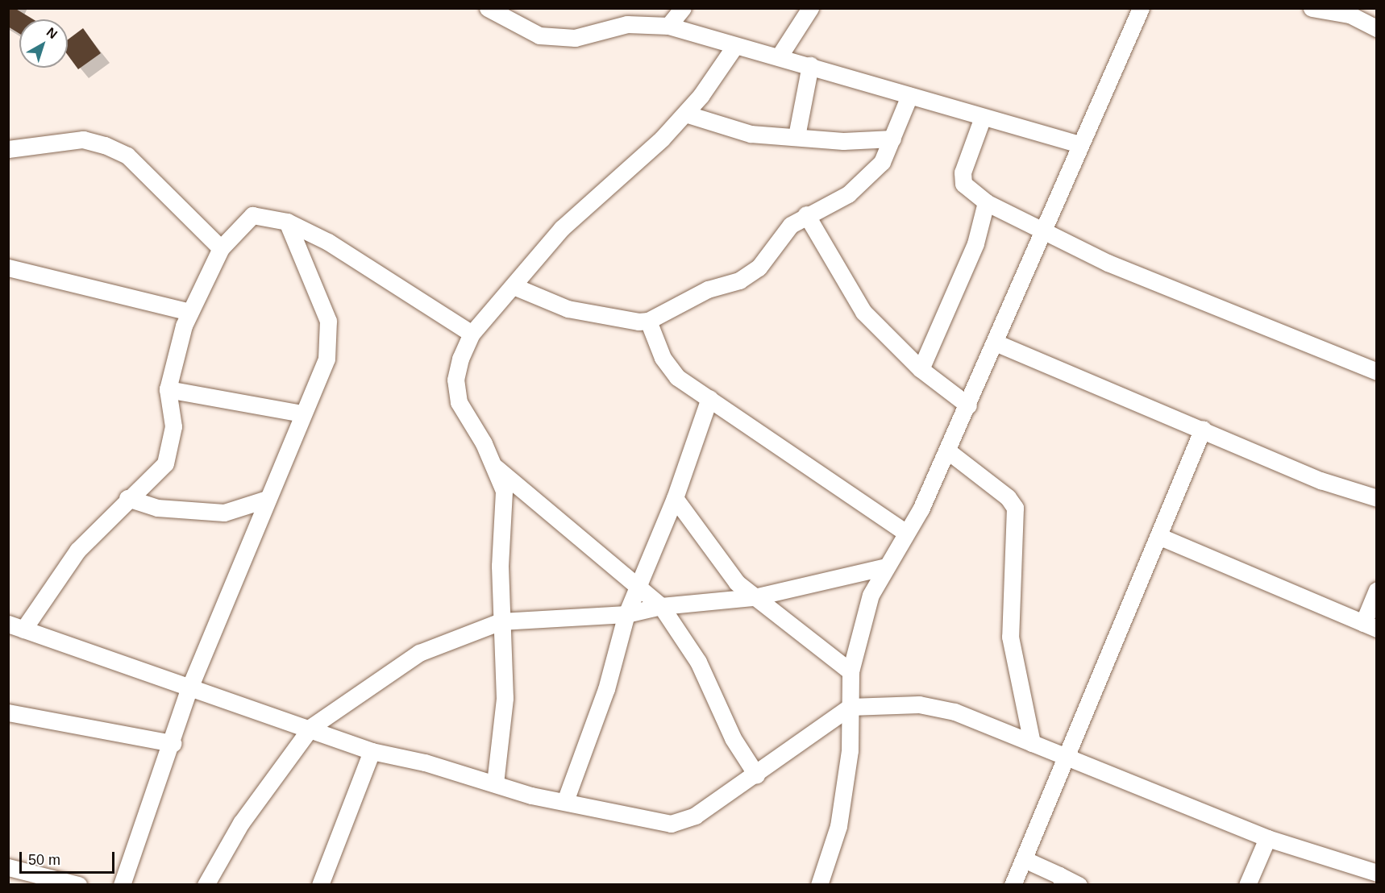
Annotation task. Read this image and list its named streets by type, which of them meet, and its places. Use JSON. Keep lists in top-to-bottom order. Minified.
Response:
{"scale_bar":"50 m","north":"top right"}
